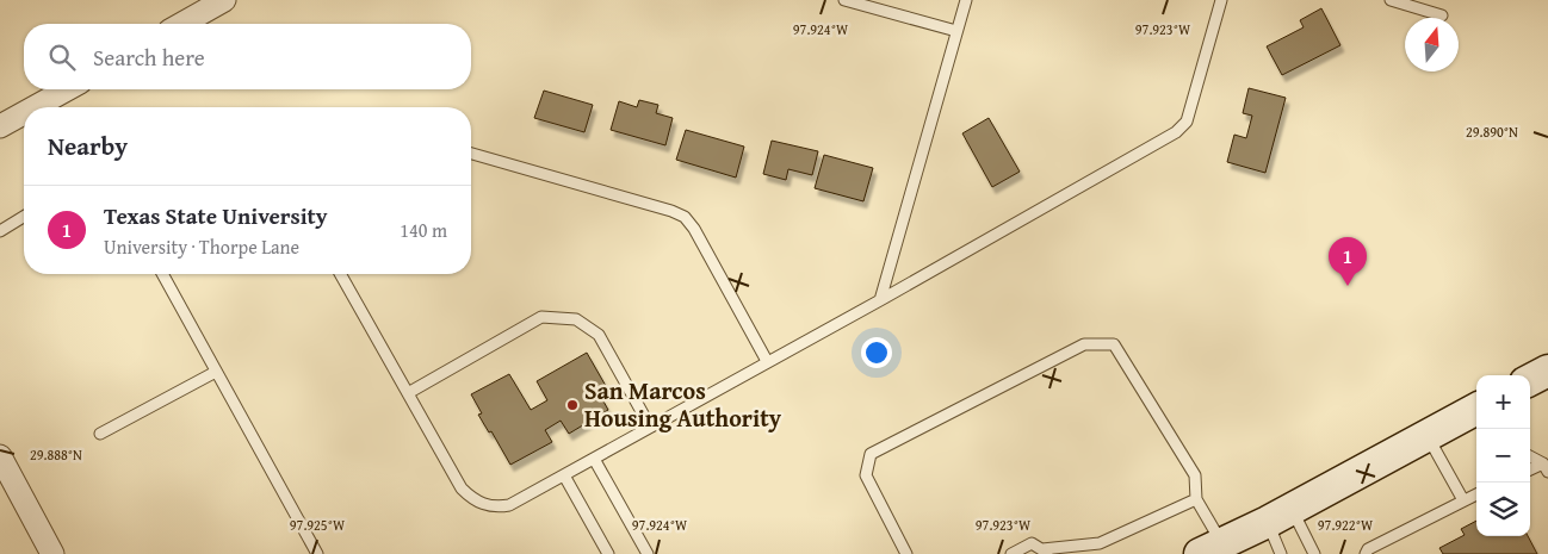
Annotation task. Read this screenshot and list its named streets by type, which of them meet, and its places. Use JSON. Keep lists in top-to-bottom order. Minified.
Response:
{"places":["San Marcos Housing Authority"],"north":"top","page":{"search":"Search here","heading":"Nearby","list":[{"mark":"1","name":"Texas State University","note":"University · Thorpe Lane","value":"140 m"}],"pins":"1","map_buttons":["+","−"]},"coordinates":["97.924°W","97.923°W","29.890°N","29.888°N","97.925°W","97.922°W"]}
